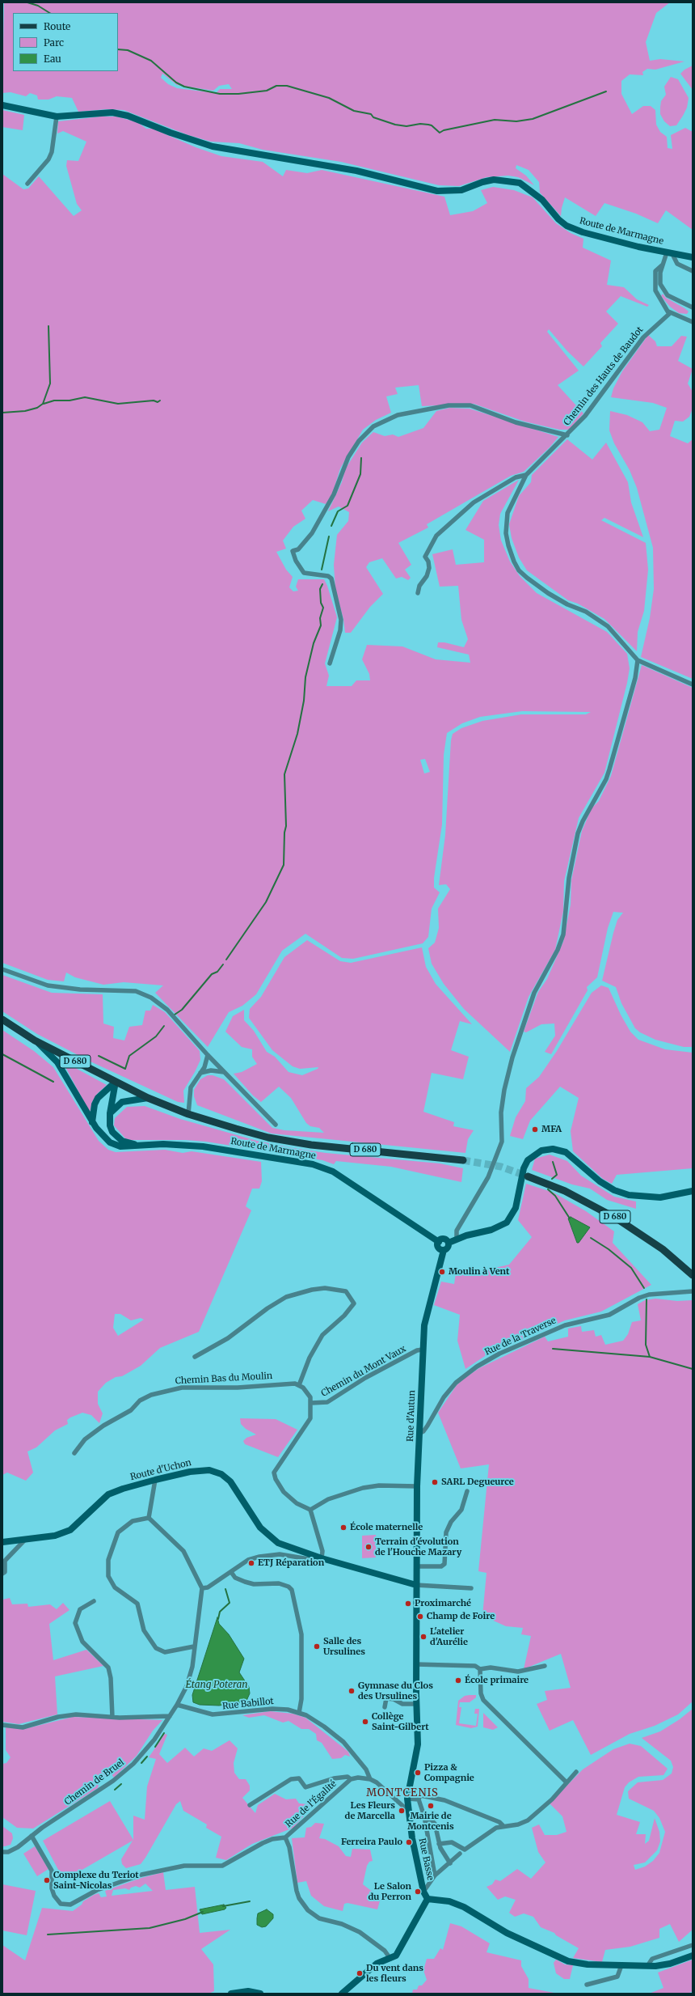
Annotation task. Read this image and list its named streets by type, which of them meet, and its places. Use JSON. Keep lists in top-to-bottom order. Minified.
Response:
{"streets":{"main road":["Route de Marmagne","D 680","Rue d'Autun","Route d'Uchon","Rue Basse"],"street":["Chemin des Hauts de Baudot","Rue de la Traverse","Chemin du Mont Vaux","Chemin Bas du Moulin","Rue Babillot","Chemin de Bruel","Rue de l'Égalité"]},"crossings":[["Route de Marmagne","D 680"],["Route de Marmagne","Rue d'Autun"],["Rue de la Traverse","Rue d'Autun"],["Chemin du Mont Vaux","Rue d'Autun"],["Rue d'Autun","Route d'Uchon"],["Rue d'Autun","Rue Basse"],["Rue Babillot","Chemin de Bruel"],["Chemin de Bruel","Rue de l'Égalité"]],"districts":["MONTCENIS"],"water":["Étang Poteran"],"places":["MFA","Moulin à Vent","SARL Degueurce","École maternelle","Terrain d'évolution de l'Houche Mazary","ETJ Réparation","Proximarché","Champ de Foire","L'atelier d'Aurélie","Salle des Ursulines","École primaire","Gymnase du Clos des Ursulines","Collège Saint-Gilbert","Pizza & Compagnie","Mairie de Montcenis","Les Fleurs de Marcella","Ferreira Paulo","Complexe du Teriot Saint-Nicolas","Le Salon du Perron","Du vent dans les fleurs"],"legend":["Route","Parc","Eau"]}
